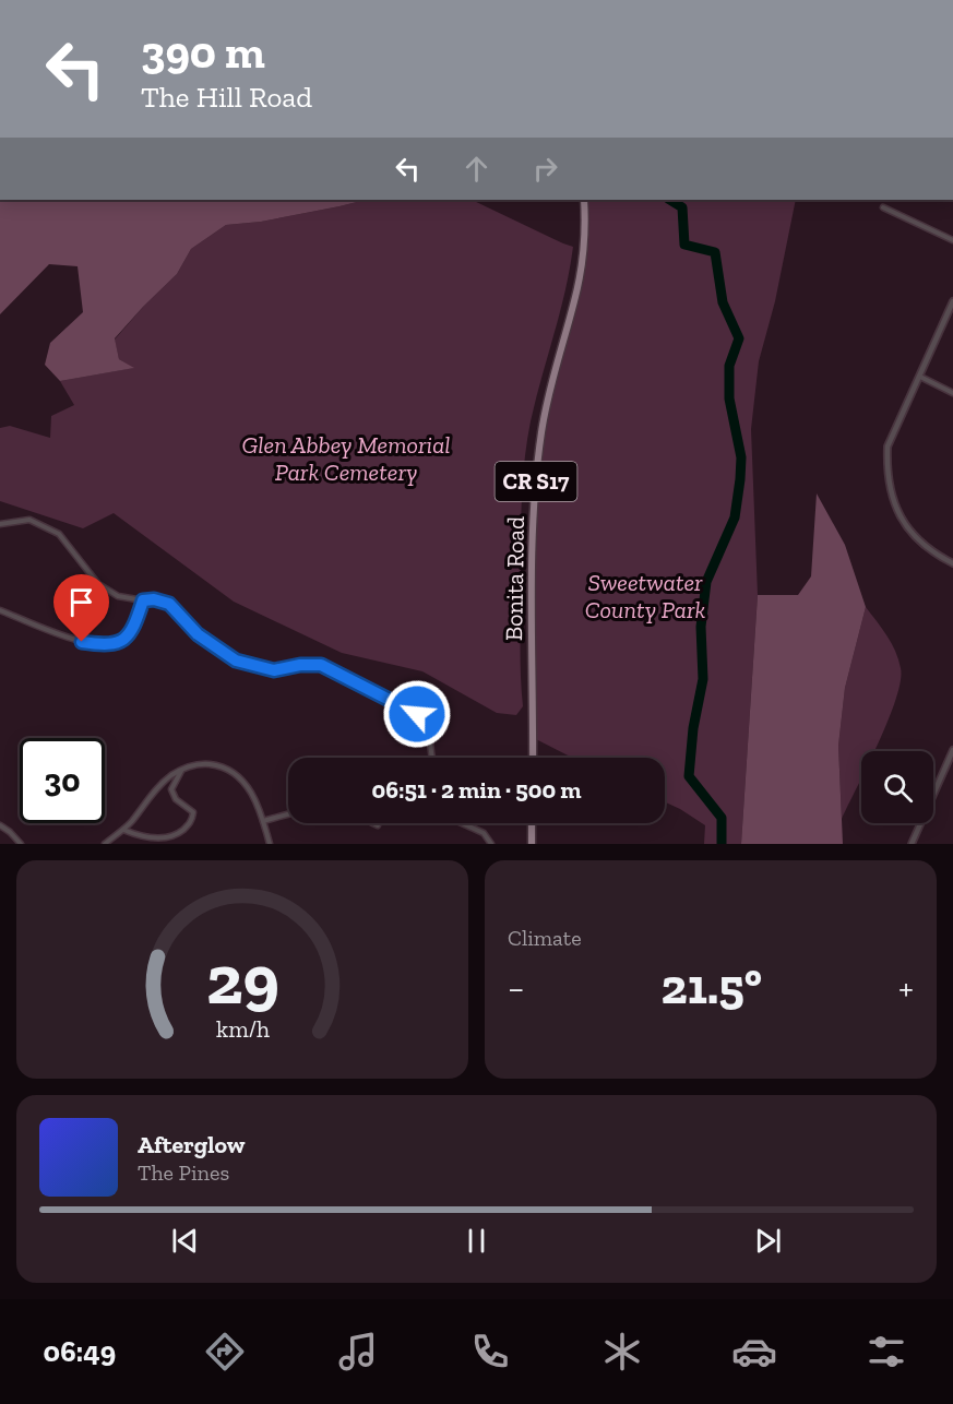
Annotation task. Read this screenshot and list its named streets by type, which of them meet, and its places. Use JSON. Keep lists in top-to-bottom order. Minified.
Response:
{"streets":{"main road":["CR S17","Bonita Road"]},"parks":["Glen Abbey Memorial Park Cemetery","Sweetwater County Park"],"page":{"turn":["390 m","The Hill Road"],"limit":"30","trip":"06:51 · 2 min · 500 m","tile":"Climate","heat":["−","21.5°","+"],"song":["Afterglow","The Pines"],"tabs":"06:49","gauge":["29","km/h"]}}
